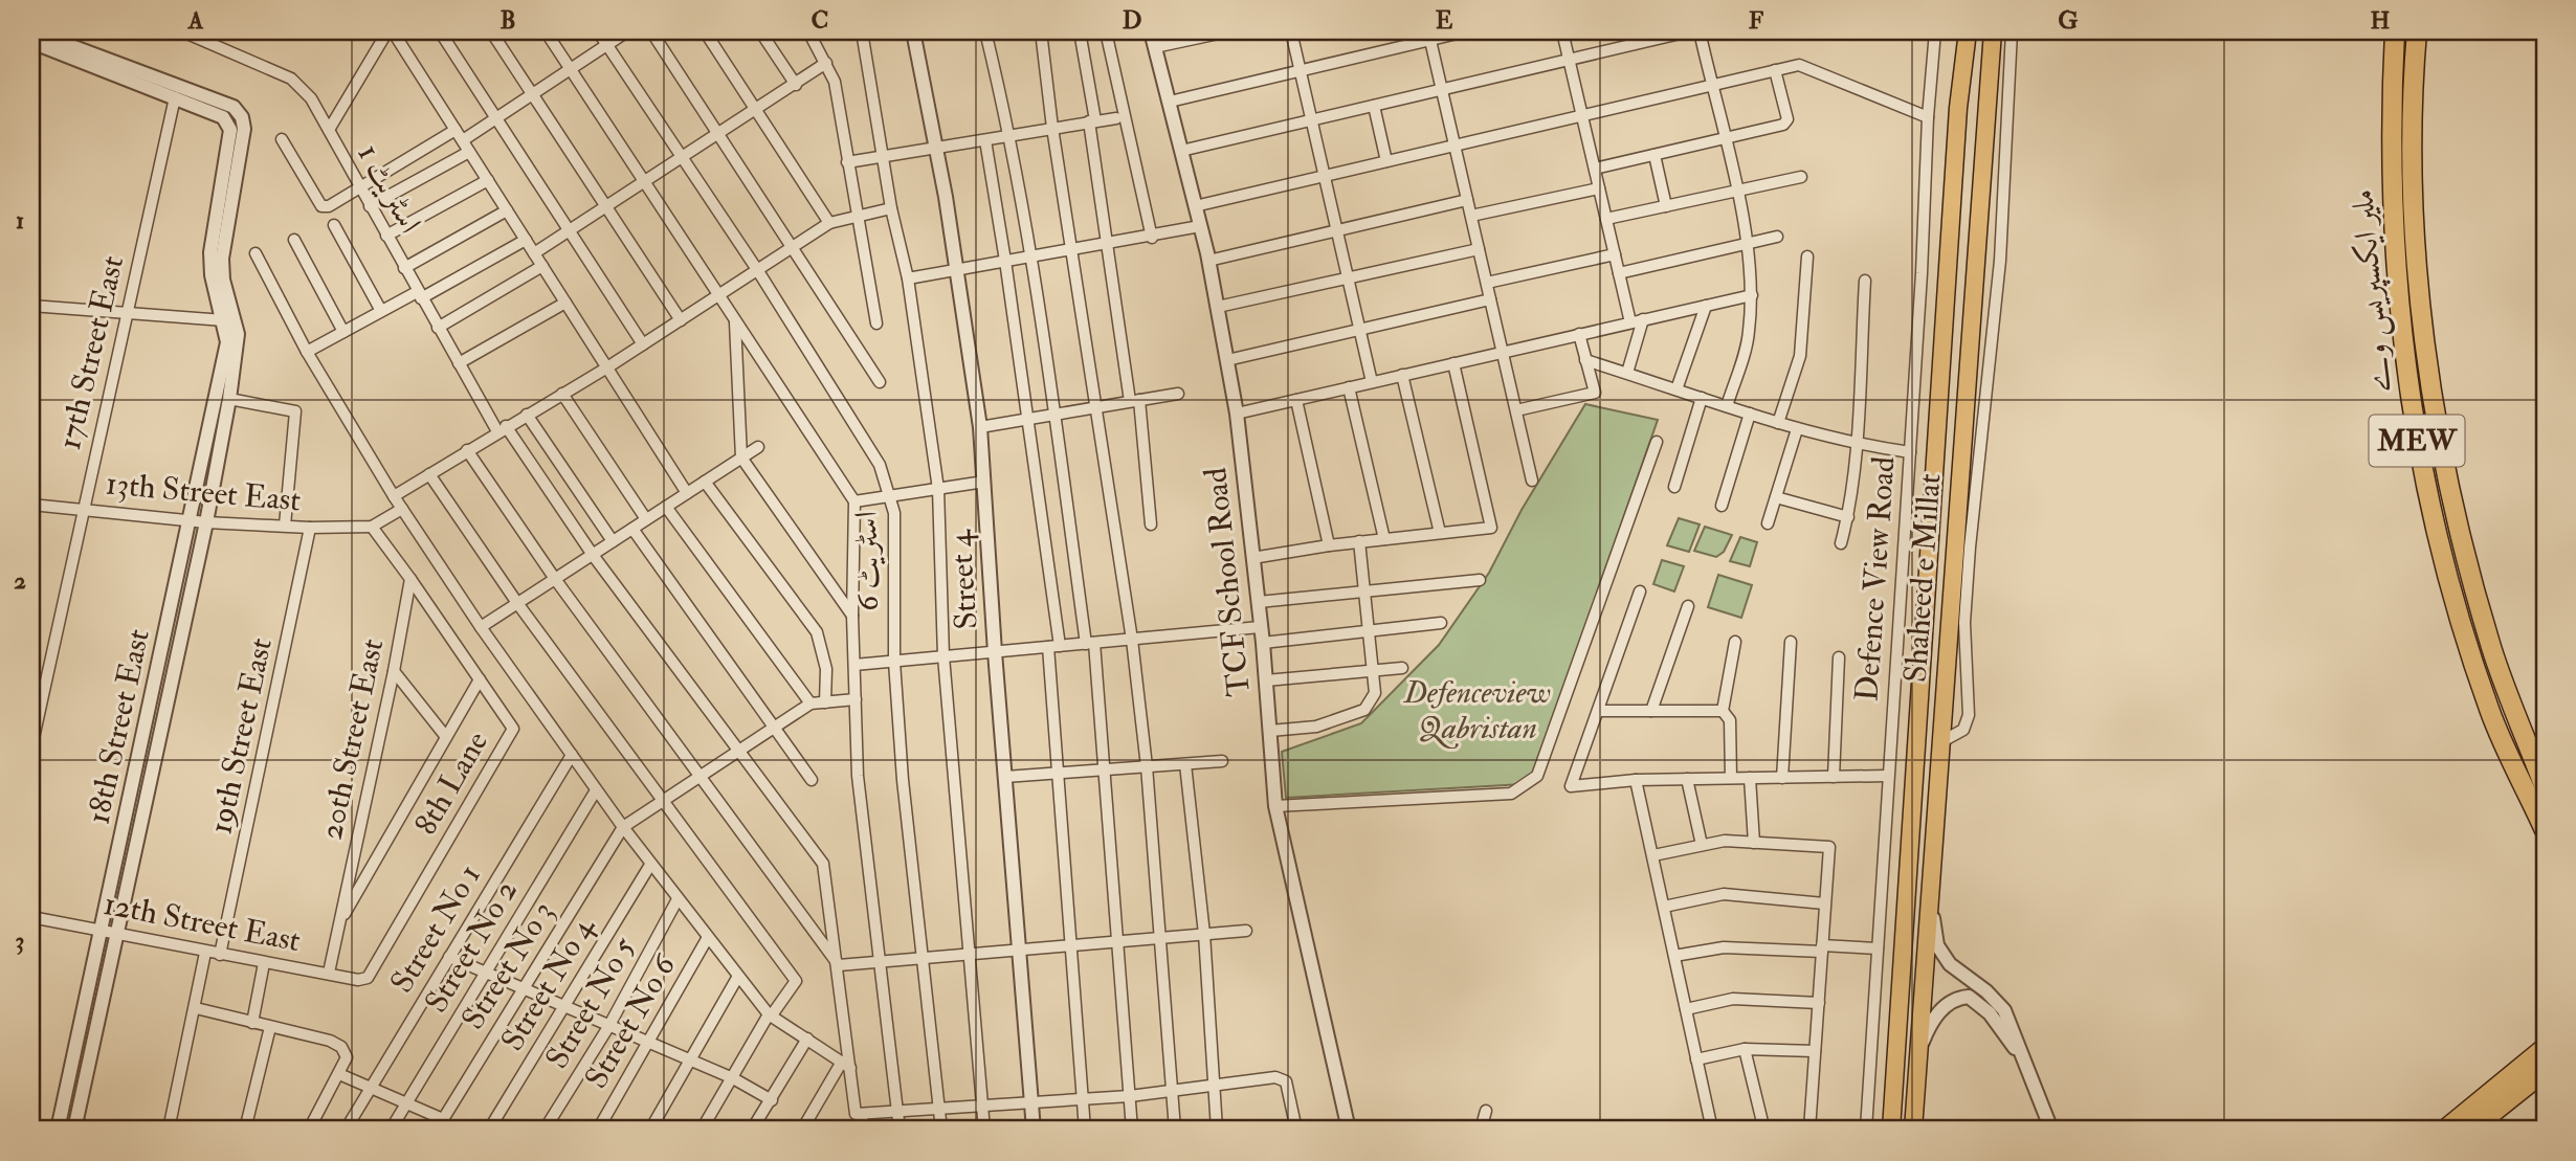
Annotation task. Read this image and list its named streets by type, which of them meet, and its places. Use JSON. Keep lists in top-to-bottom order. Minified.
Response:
{"streets":{"highway":["ملیر ایکسپریس وے","MEW"],"main road":["Shaheed e Millat"],"street":["اسٹریٹ 1","17th Street East","13th Street East","اسٹریٹ 6","Defence View Road","Street 4","TCF School Road","18th Street East","19th Street East","20th Street East","8th Lane","12th Street East","Street No 1","Street No 2","Street No 3","Street No 4","Street No 5","Street No 6"]},"crossings":[["17th Street East","13th Street East"],["13th Street East","18th Street East"],["13th Street East","19th Street East"],["18th Street East","12th Street East"],["19th Street East","12th Street East"],["20th Street East","8th Lane"],["20th Street East","12th Street East"],["8th Lane","12th Street East"]],"parks":["Defenceview Qabristan"],"grid":{"columns":["A","B","C","D","E","F","G","H"],"rows":["1","2","3"]}}
